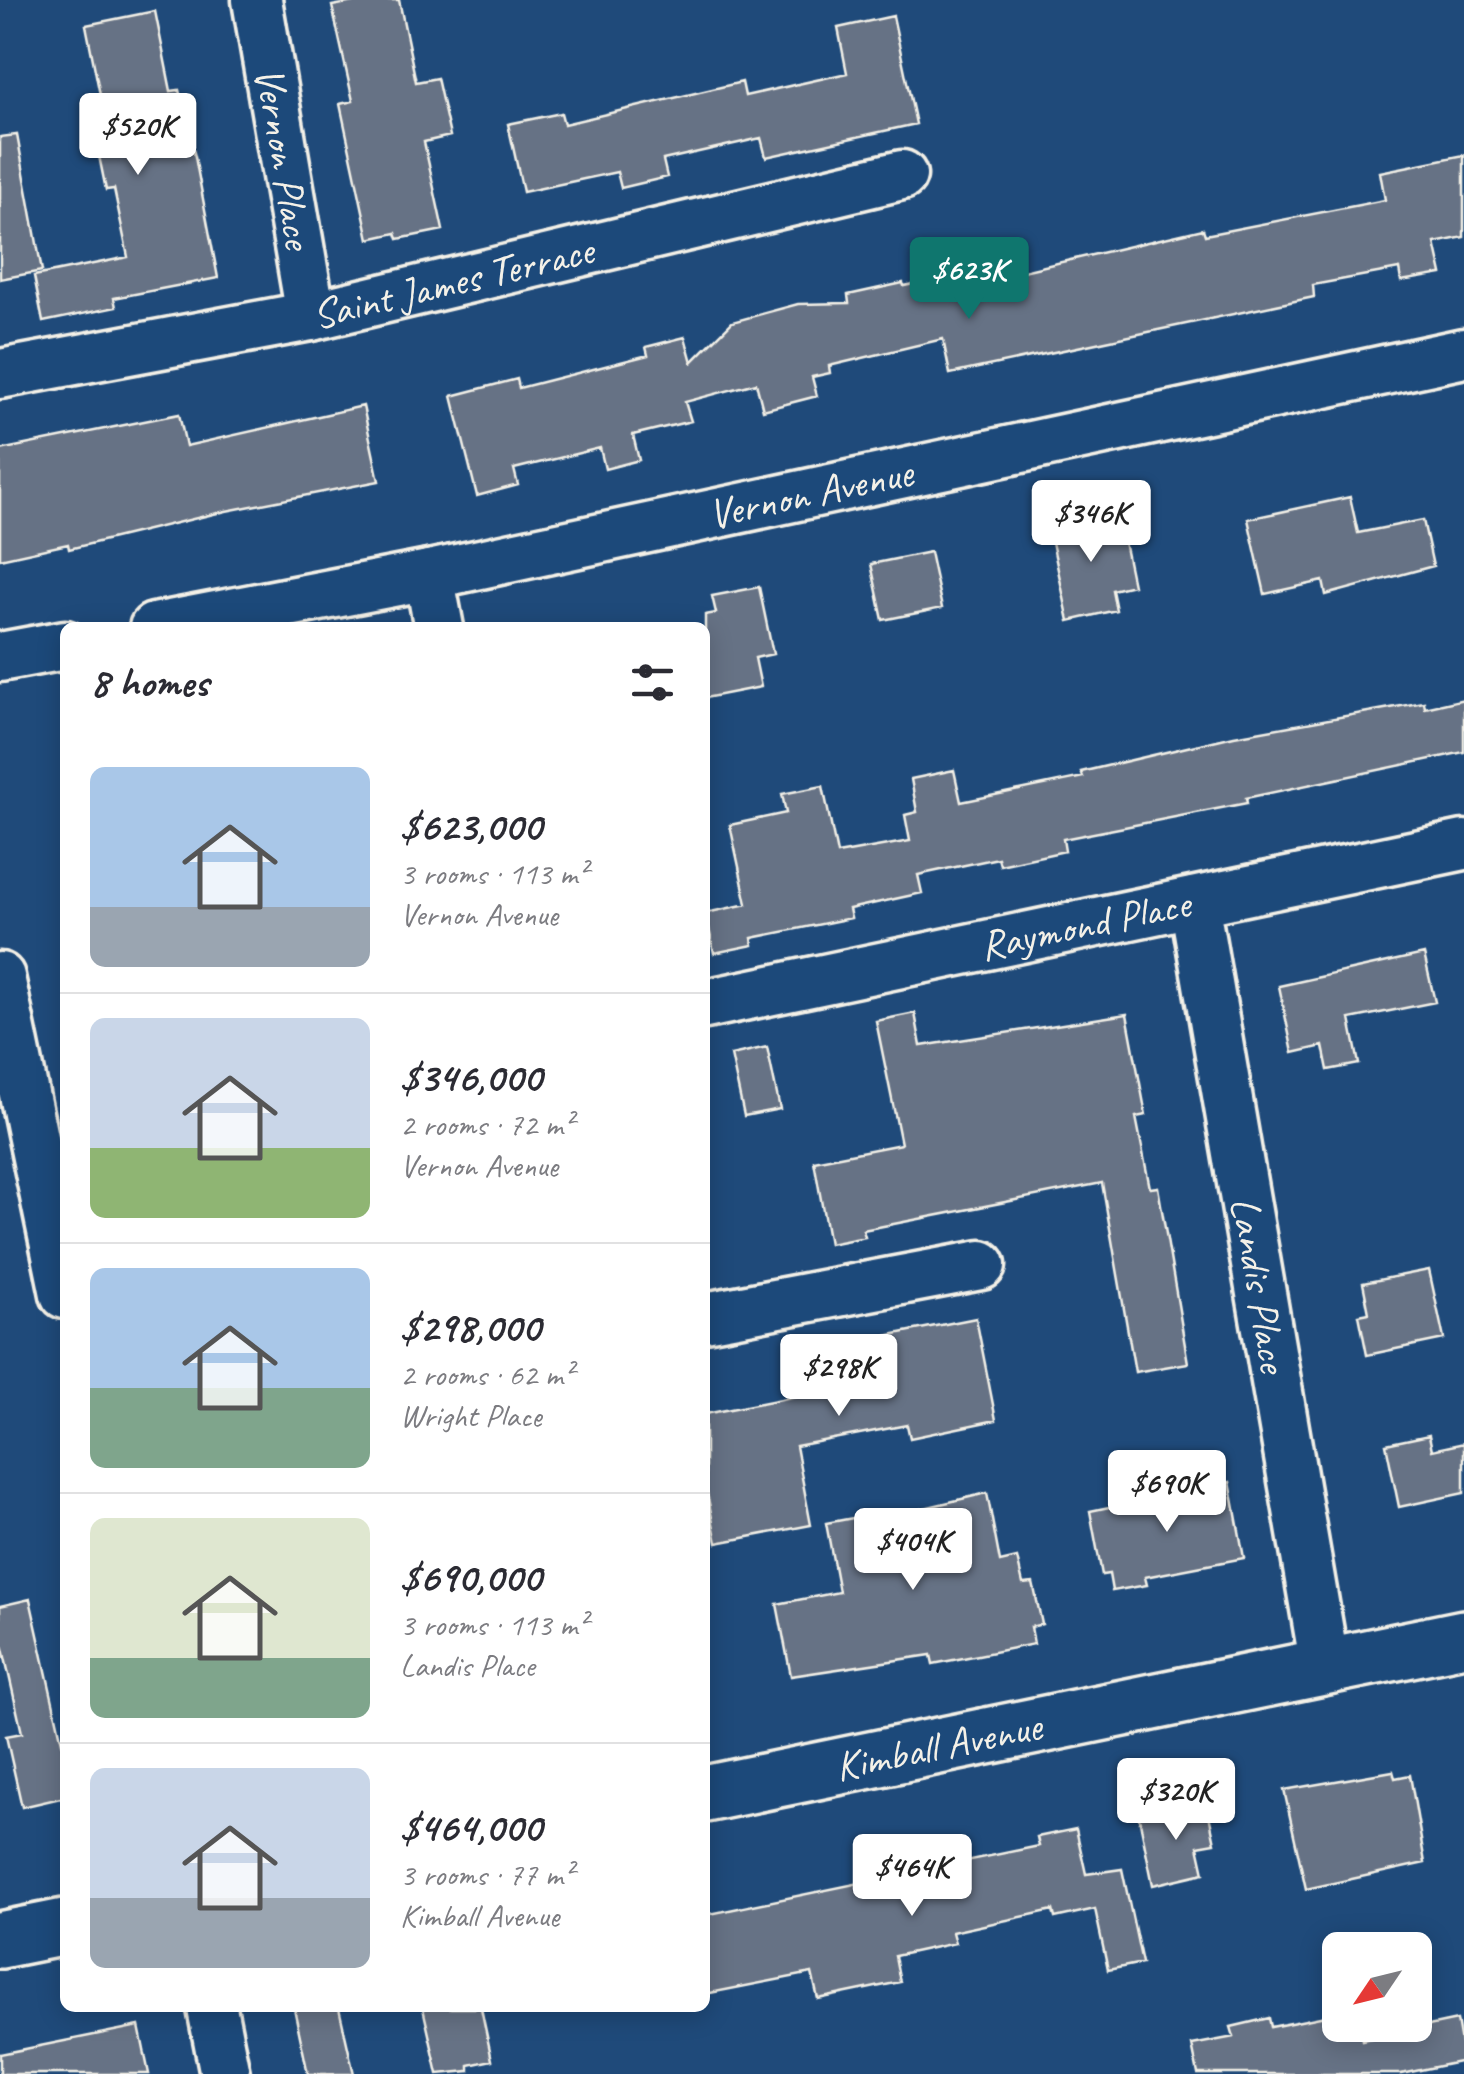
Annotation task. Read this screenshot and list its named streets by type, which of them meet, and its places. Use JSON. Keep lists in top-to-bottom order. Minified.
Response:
{"streets":{"street":["Vernon Place","Saint James Terrace","Vernon Avenue","Raymond Place","Landis Place","Kimball Avenue"]},"crossings":[["Vernon Place","Saint James Terrace"],["Raymond Place","Landis Place"],["Landis Place","Kimball Avenue"]],"north":"bottom left","page":{"price":["$520K","$623K","$346K","$298K","$690K","$404K","$320K","$464K"],"heading":"8 homes","list":[{"name":"$623,000","note":"3 rooms · 113 m² · Vernon Avenue"},{"name":"$346,000","note":"2 rooms · 72 m² · Vernon Avenue"},{"name":"$298,000","note":"2 rooms · 62 m² · Wright Place"},{"name":"$690,000","note":"3 rooms · 113 m² · Landis Place"},{"name":"$464,000","note":"3 rooms · 77 m² · Kimball Avenue"}]}}
